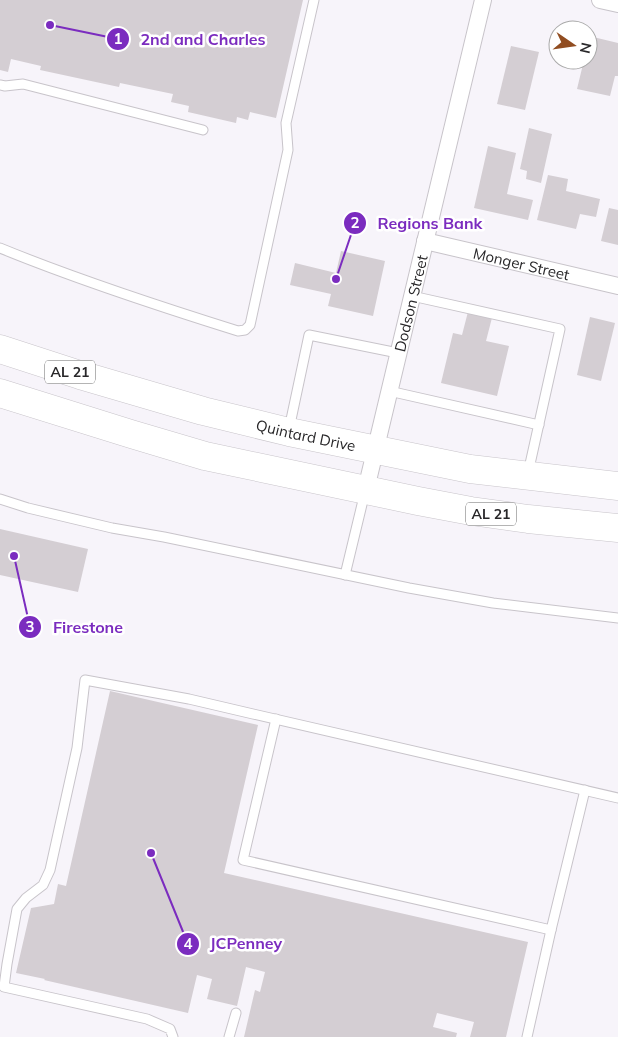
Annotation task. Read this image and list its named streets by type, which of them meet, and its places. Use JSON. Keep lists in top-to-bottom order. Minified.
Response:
{"streets":{"highway":["AL 21","Quintard Drive"],"street":["Monger Street","Dodson Street"]},"crossings":[["Monger Street","Dodson Street"],["Dodson Street","AL 21"],["Dodson Street","Quintard Drive"]],"places":["2nd and Charles","Regions Bank","Firestone","JCPenney"],"north":"right"}
